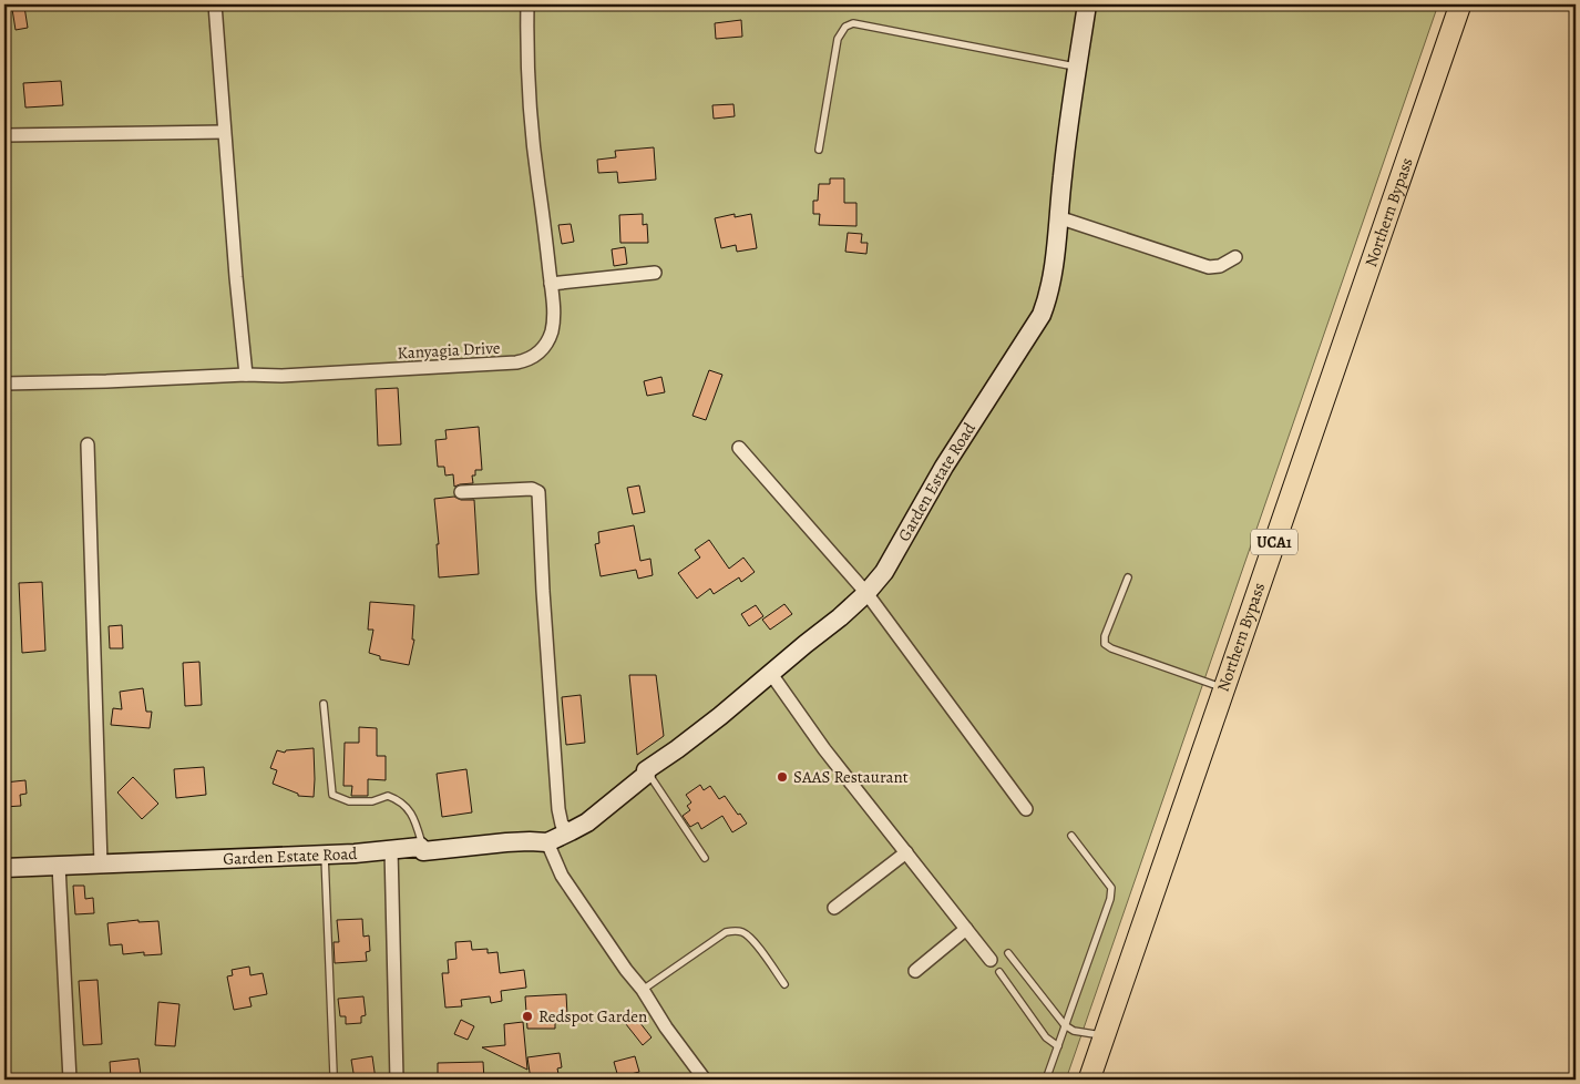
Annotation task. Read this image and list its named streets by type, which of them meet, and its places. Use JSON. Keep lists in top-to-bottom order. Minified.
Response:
{"streets":{"main road":["Northern Bypass","UCA1"],"street":["Kanyagia Drive","Garden Estate Road"]},"places":["SAAS Restaurant","Redspot Garden"]}
